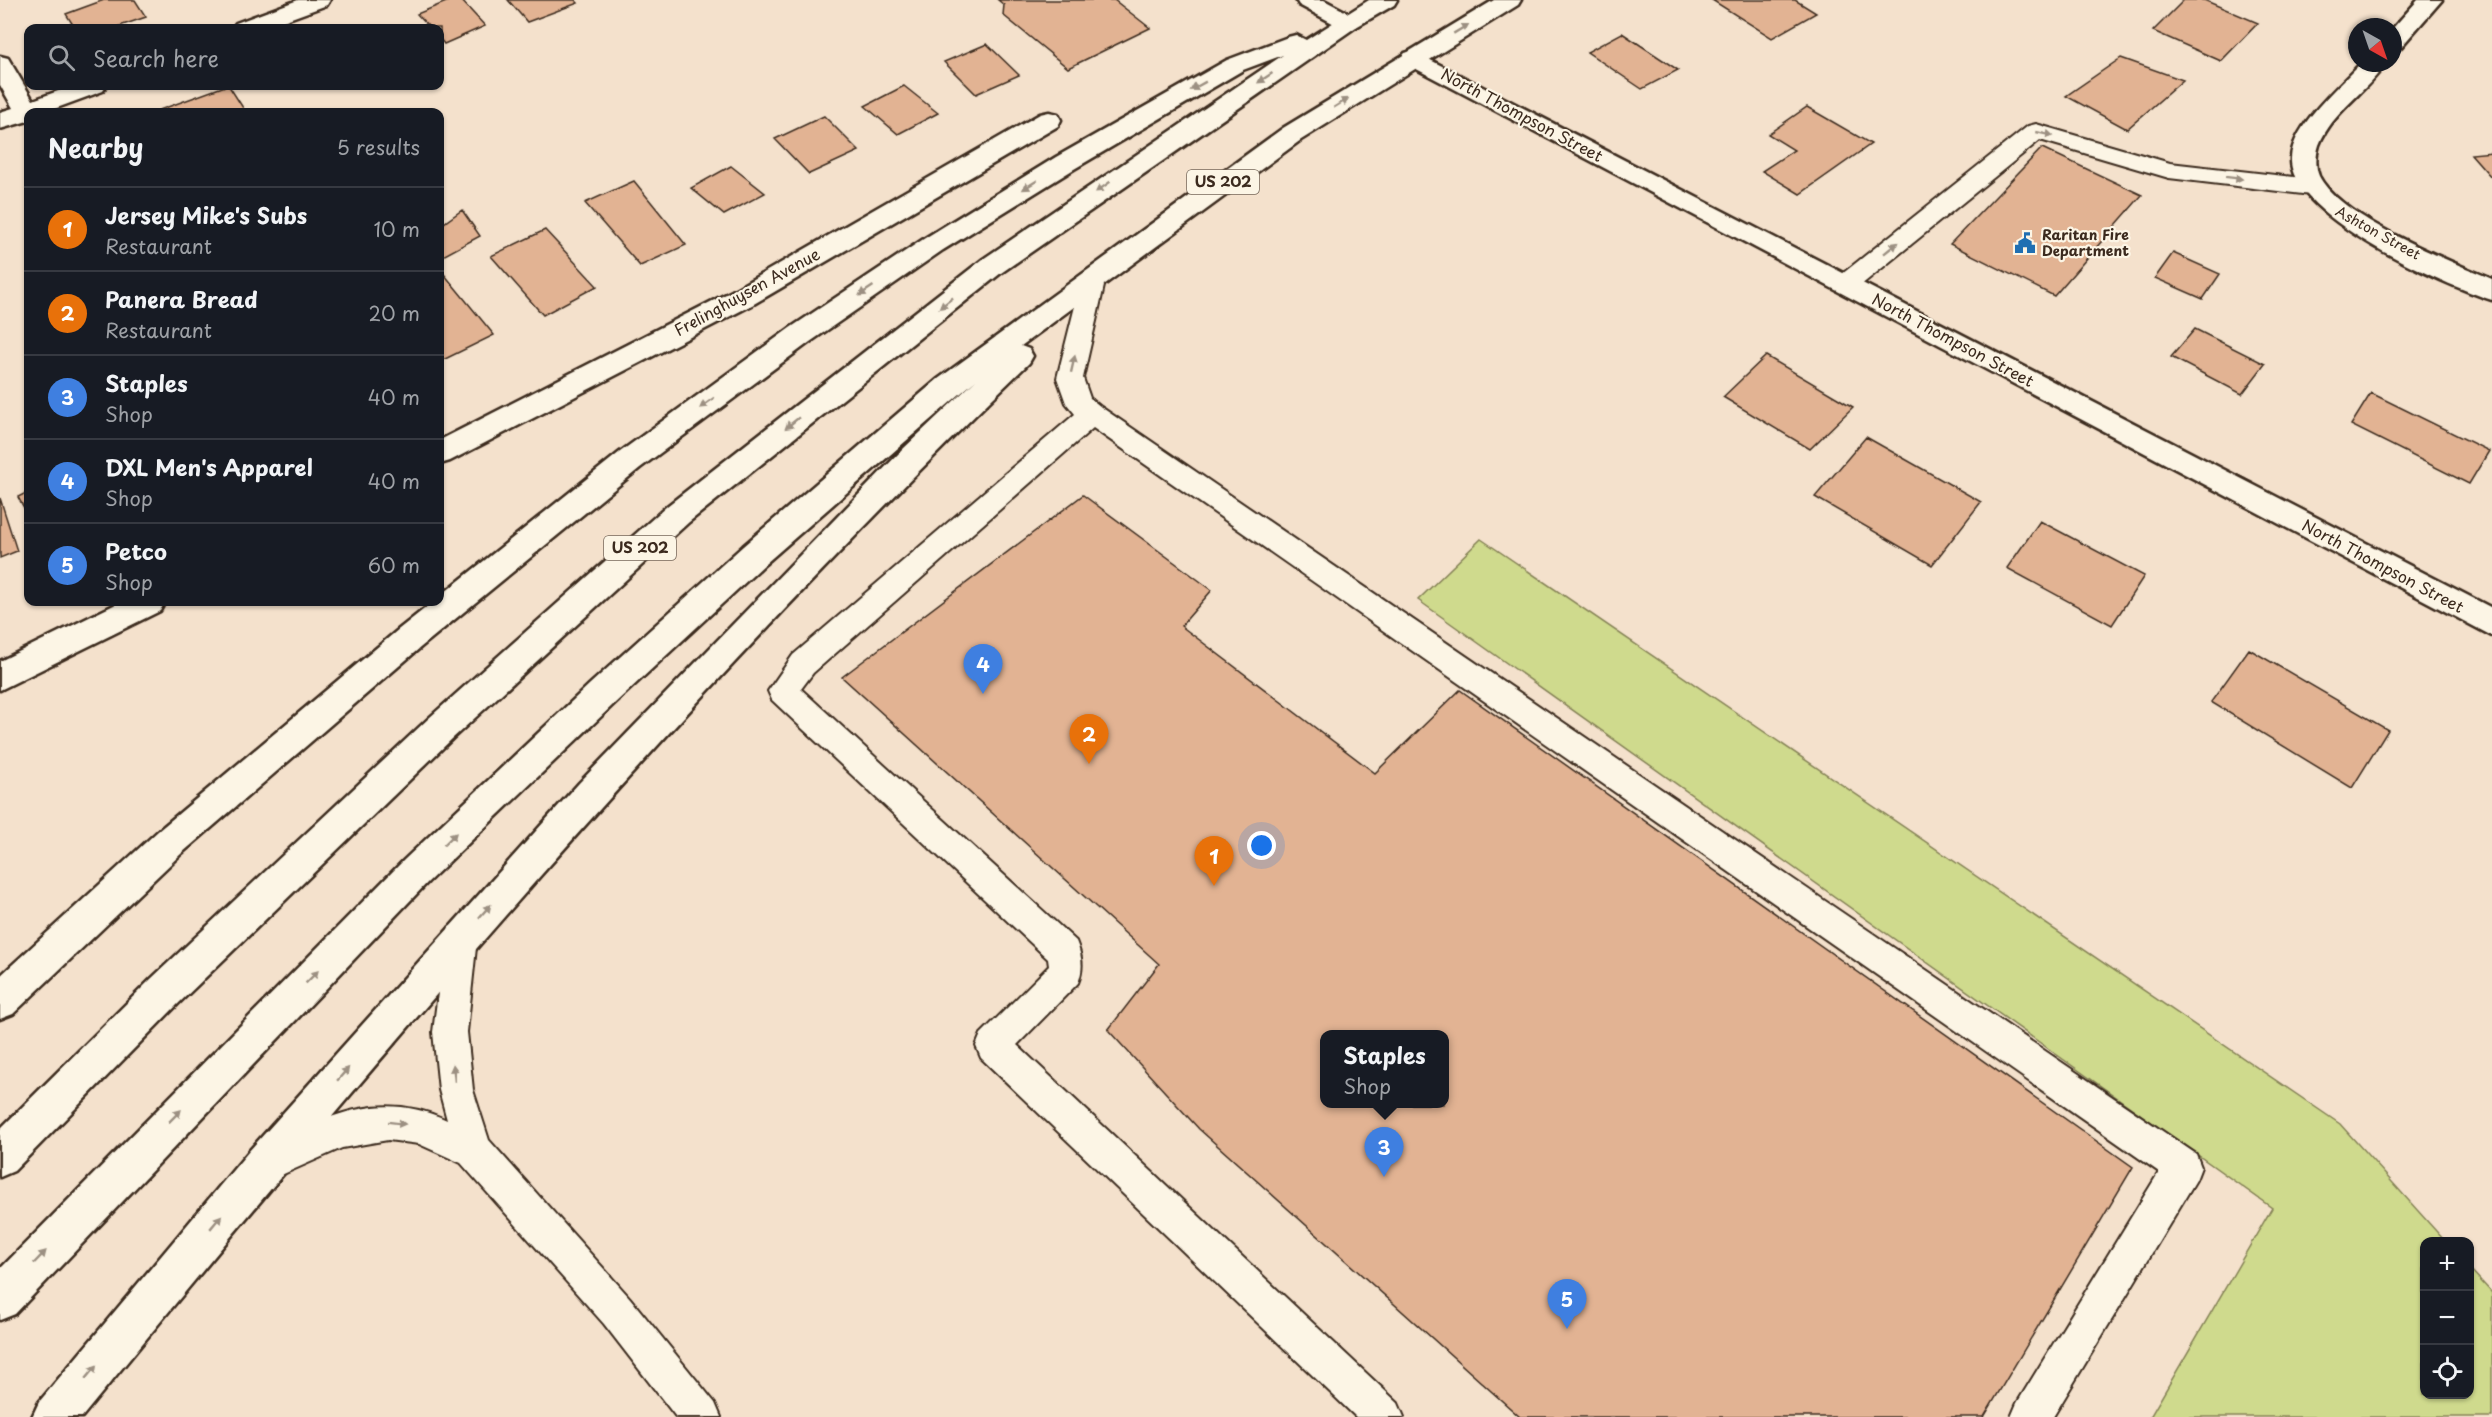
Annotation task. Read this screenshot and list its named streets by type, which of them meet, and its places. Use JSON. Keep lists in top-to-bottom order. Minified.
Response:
{"streets":{"main road":["North Thompson Street","US 202","Ashton Street","Frelinghuysen Avenue"]},"crossings":[["North Thompson Street","US 202"]],"places":{"public building":["Raritan Fire Department"]},"north":"bottom right","page":{"search":"Search here","heading":["Nearby","5 results"],"list":[{"mark":"1","name":"Jersey Mike's Subs","note":"Restaurant","value":"10 m"},{"mark":"2","name":"Panera Bread","note":"Restaurant","value":"20 m"},{"mark":"3","name":"Staples","note":"Shop","value":"40 m"},{"mark":"4","name":"DXL Men's Apparel","note":"Shop","value":"40 m"},{"mark":"5","name":"Petco","note":"Shop","value":"60 m"}],"pins":["4","2","1","3","5"],"popup":["Staples","Shop"],"map_buttons":["+","−"]}}
